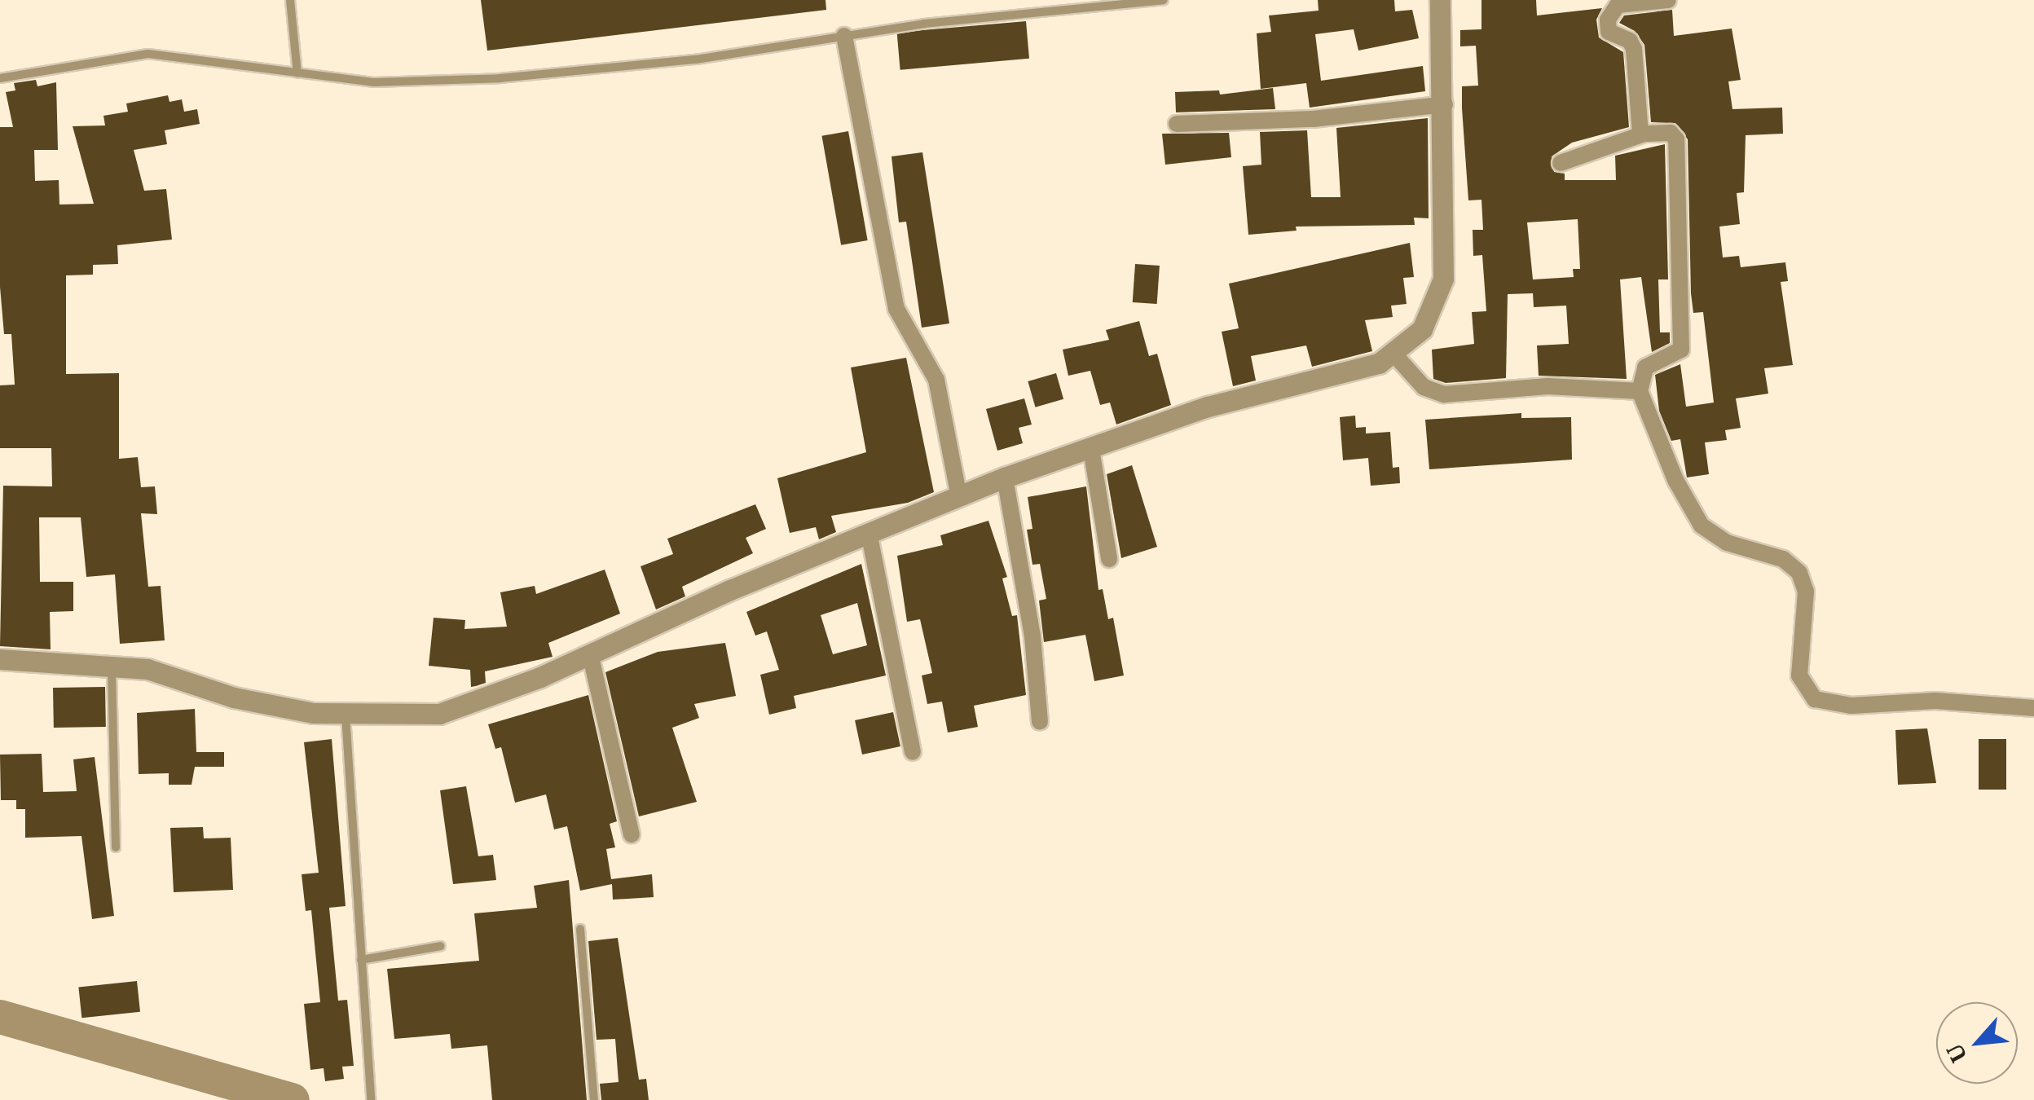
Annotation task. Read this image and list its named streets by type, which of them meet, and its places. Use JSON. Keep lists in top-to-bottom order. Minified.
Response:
{"north":"bottom left"}
